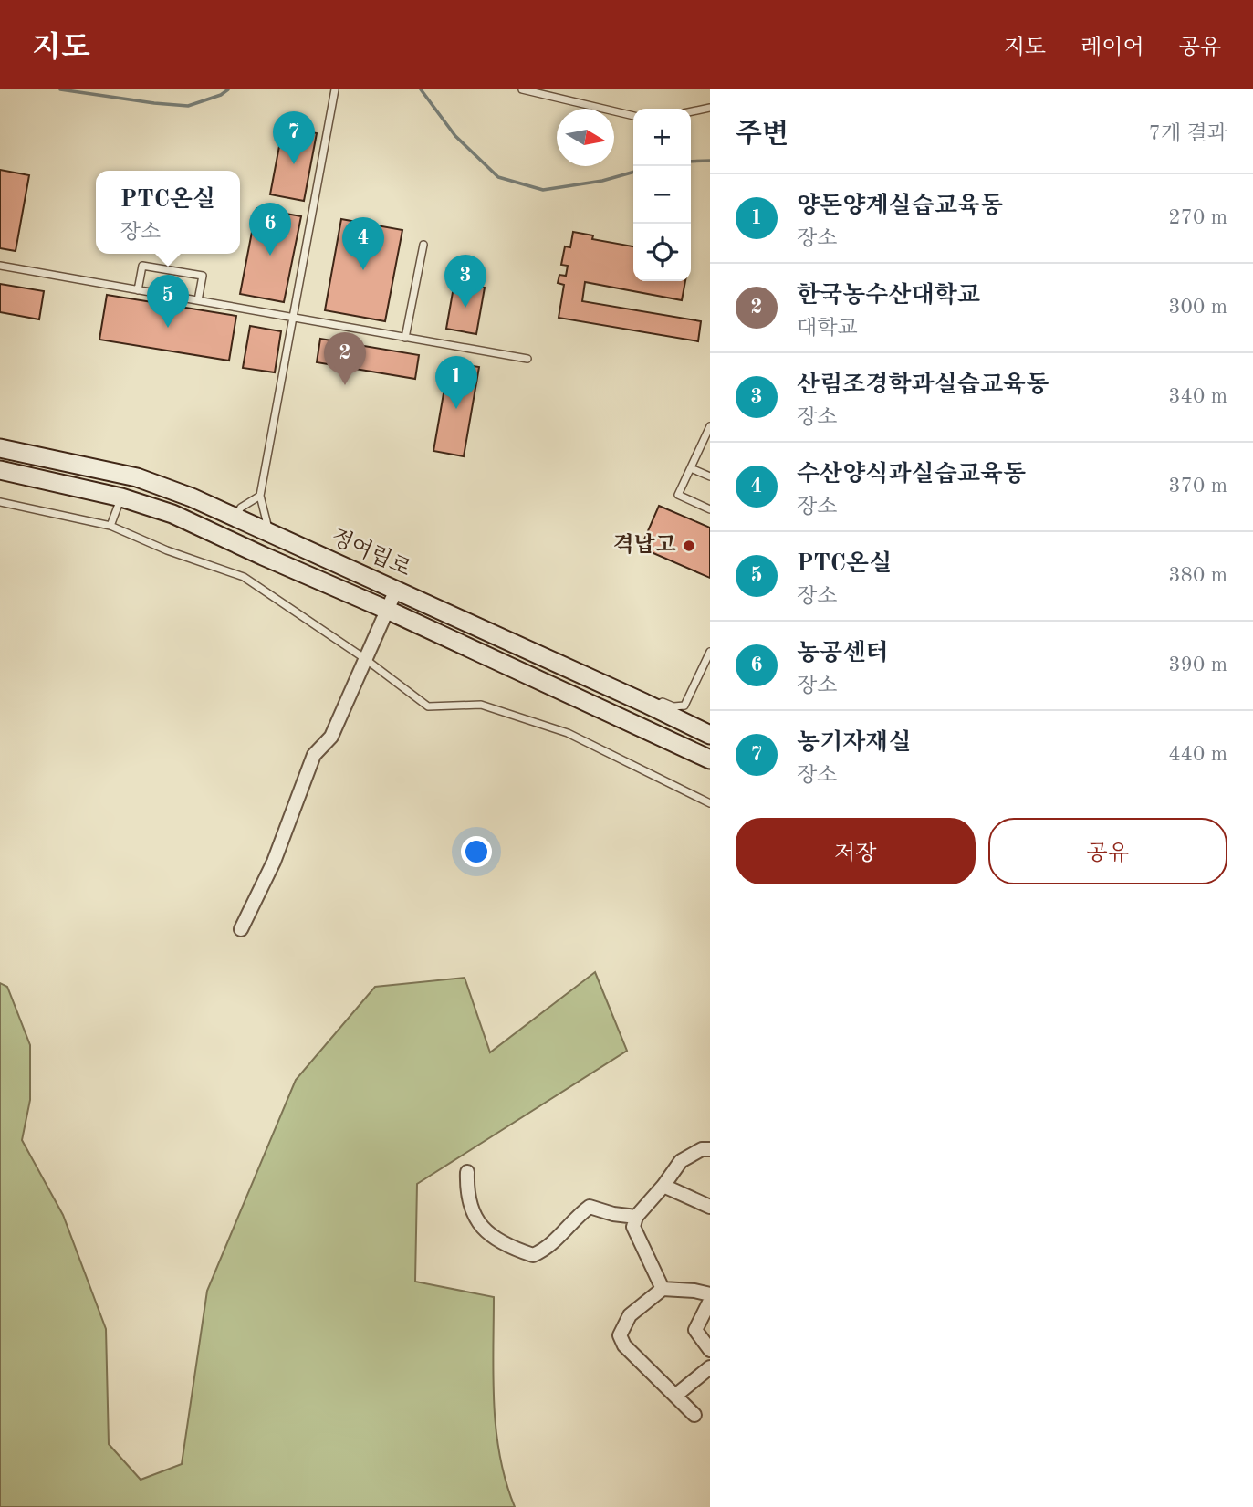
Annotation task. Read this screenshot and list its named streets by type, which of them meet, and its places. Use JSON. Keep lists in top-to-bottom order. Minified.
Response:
{"streets":{"street":["정여립로"]},"places":["격납고"],"north":"right","page":{"header":"지도","nav":["지도","레이어","공유"],"heading":["주변","7개 결과"],"map_buttons":["+","−"],"pins":["7","6","4","3","5","2","1"],"popup":["PTC온실","장소"],"list":[{"mark":"1","name":"양돈양계실습교육동","note":"장소","value":"270 m"},{"mark":"2","name":"한국농수산대학교","note":"대학교","value":"300 m"},{"mark":"3","name":"산림조경학과실습교육동","note":"장소","value":"340 m"},{"mark":"4","name":"수산양식과실습교육동","note":"장소","value":"370 m"},{"mark":"5","name":"PTC온실","note":"장소","value":"380 m"},{"mark":"6","name":"농공센터","note":"장소","value":"390 m"},{"mark":"7","name":"농기자재실","note":"장소","value":"440 m"}],"buttons":["저장","공유"]}}
